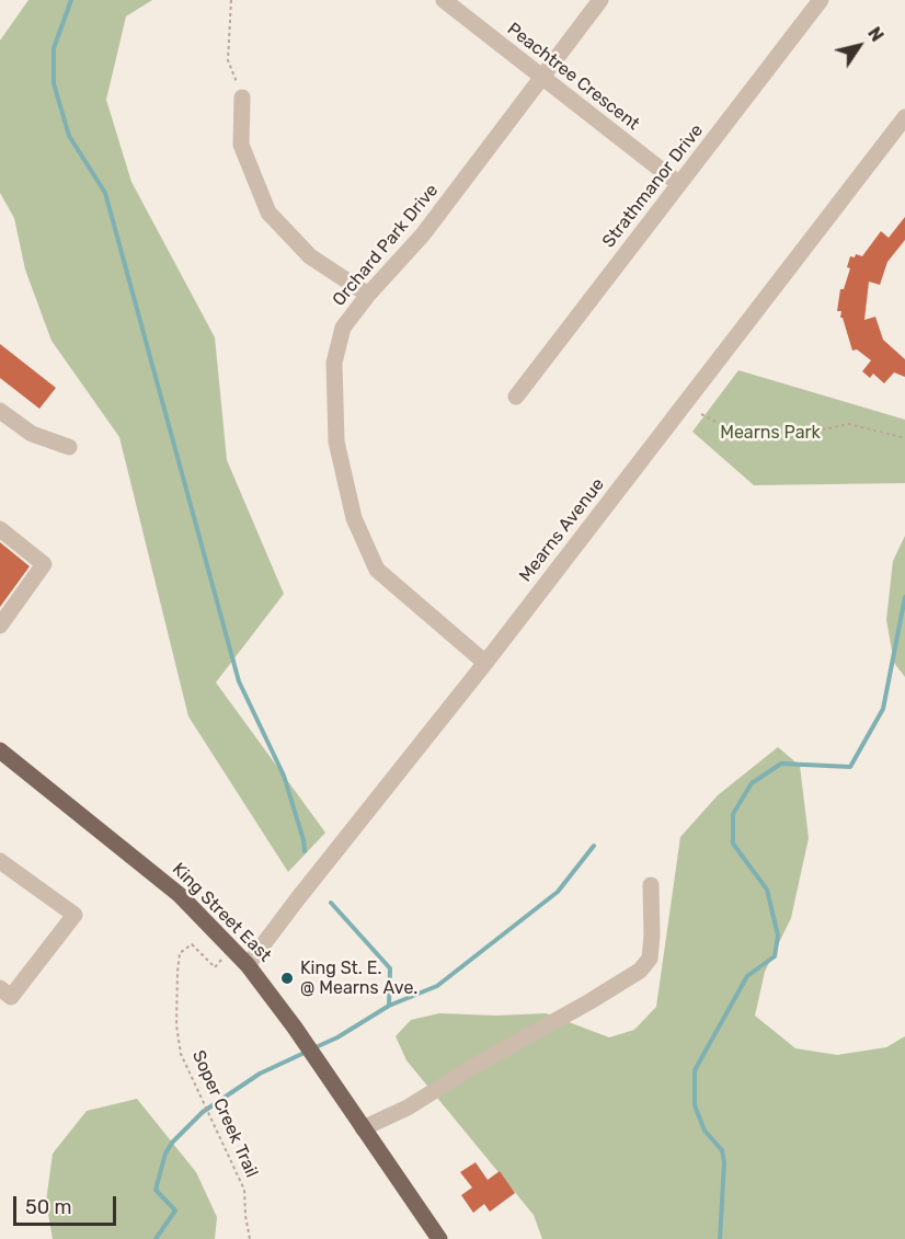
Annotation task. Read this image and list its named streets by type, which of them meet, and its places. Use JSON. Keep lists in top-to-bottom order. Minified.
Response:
{"streets":{"main road":["King Street East"],"street":["Peachtree Crescent","Strathmanor Drive","Orchard Park Drive","Mearns Avenue"],"path":["Soper Creek Trail"]},"crossings":[["Peachtree Crescent","Strathmanor Drive"],["Peachtree Crescent","Orchard Park Drive"],["Orchard Park Drive","Mearns Avenue"],["Mearns Avenue","King Street East"],["King Street East","Soper Creek Trail"]],"parks":["Mearns Park"],"places":["King St. E. @ Mearns Ave."],"scale_bar":"50 m","north":"top right"}
